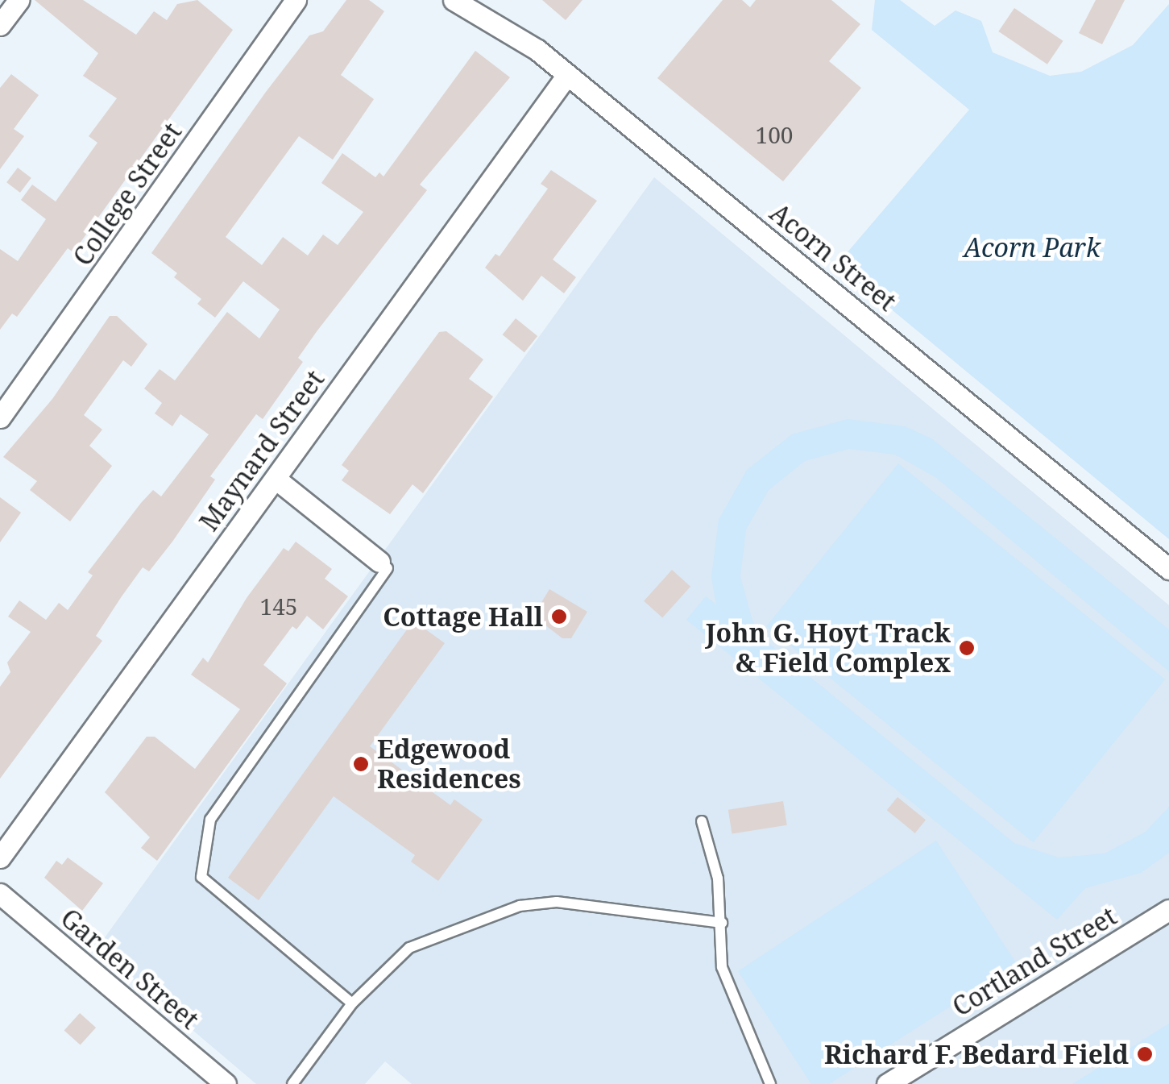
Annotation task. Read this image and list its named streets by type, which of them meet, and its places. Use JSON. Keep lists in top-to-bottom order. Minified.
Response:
{"streets":{"street":["College Street","Acorn Street","Maynard Street","Cortland Street","Garden Street"]},"crossings":[["Acorn Street","Maynard Street"]],"parks":["Acorn Park"],"places":["Cottage Hall","John G. Hoyt Track & Field Complex","Edgewood Residences","Richard F. Bedard Field"],"house_numbers":["100","145"]}
